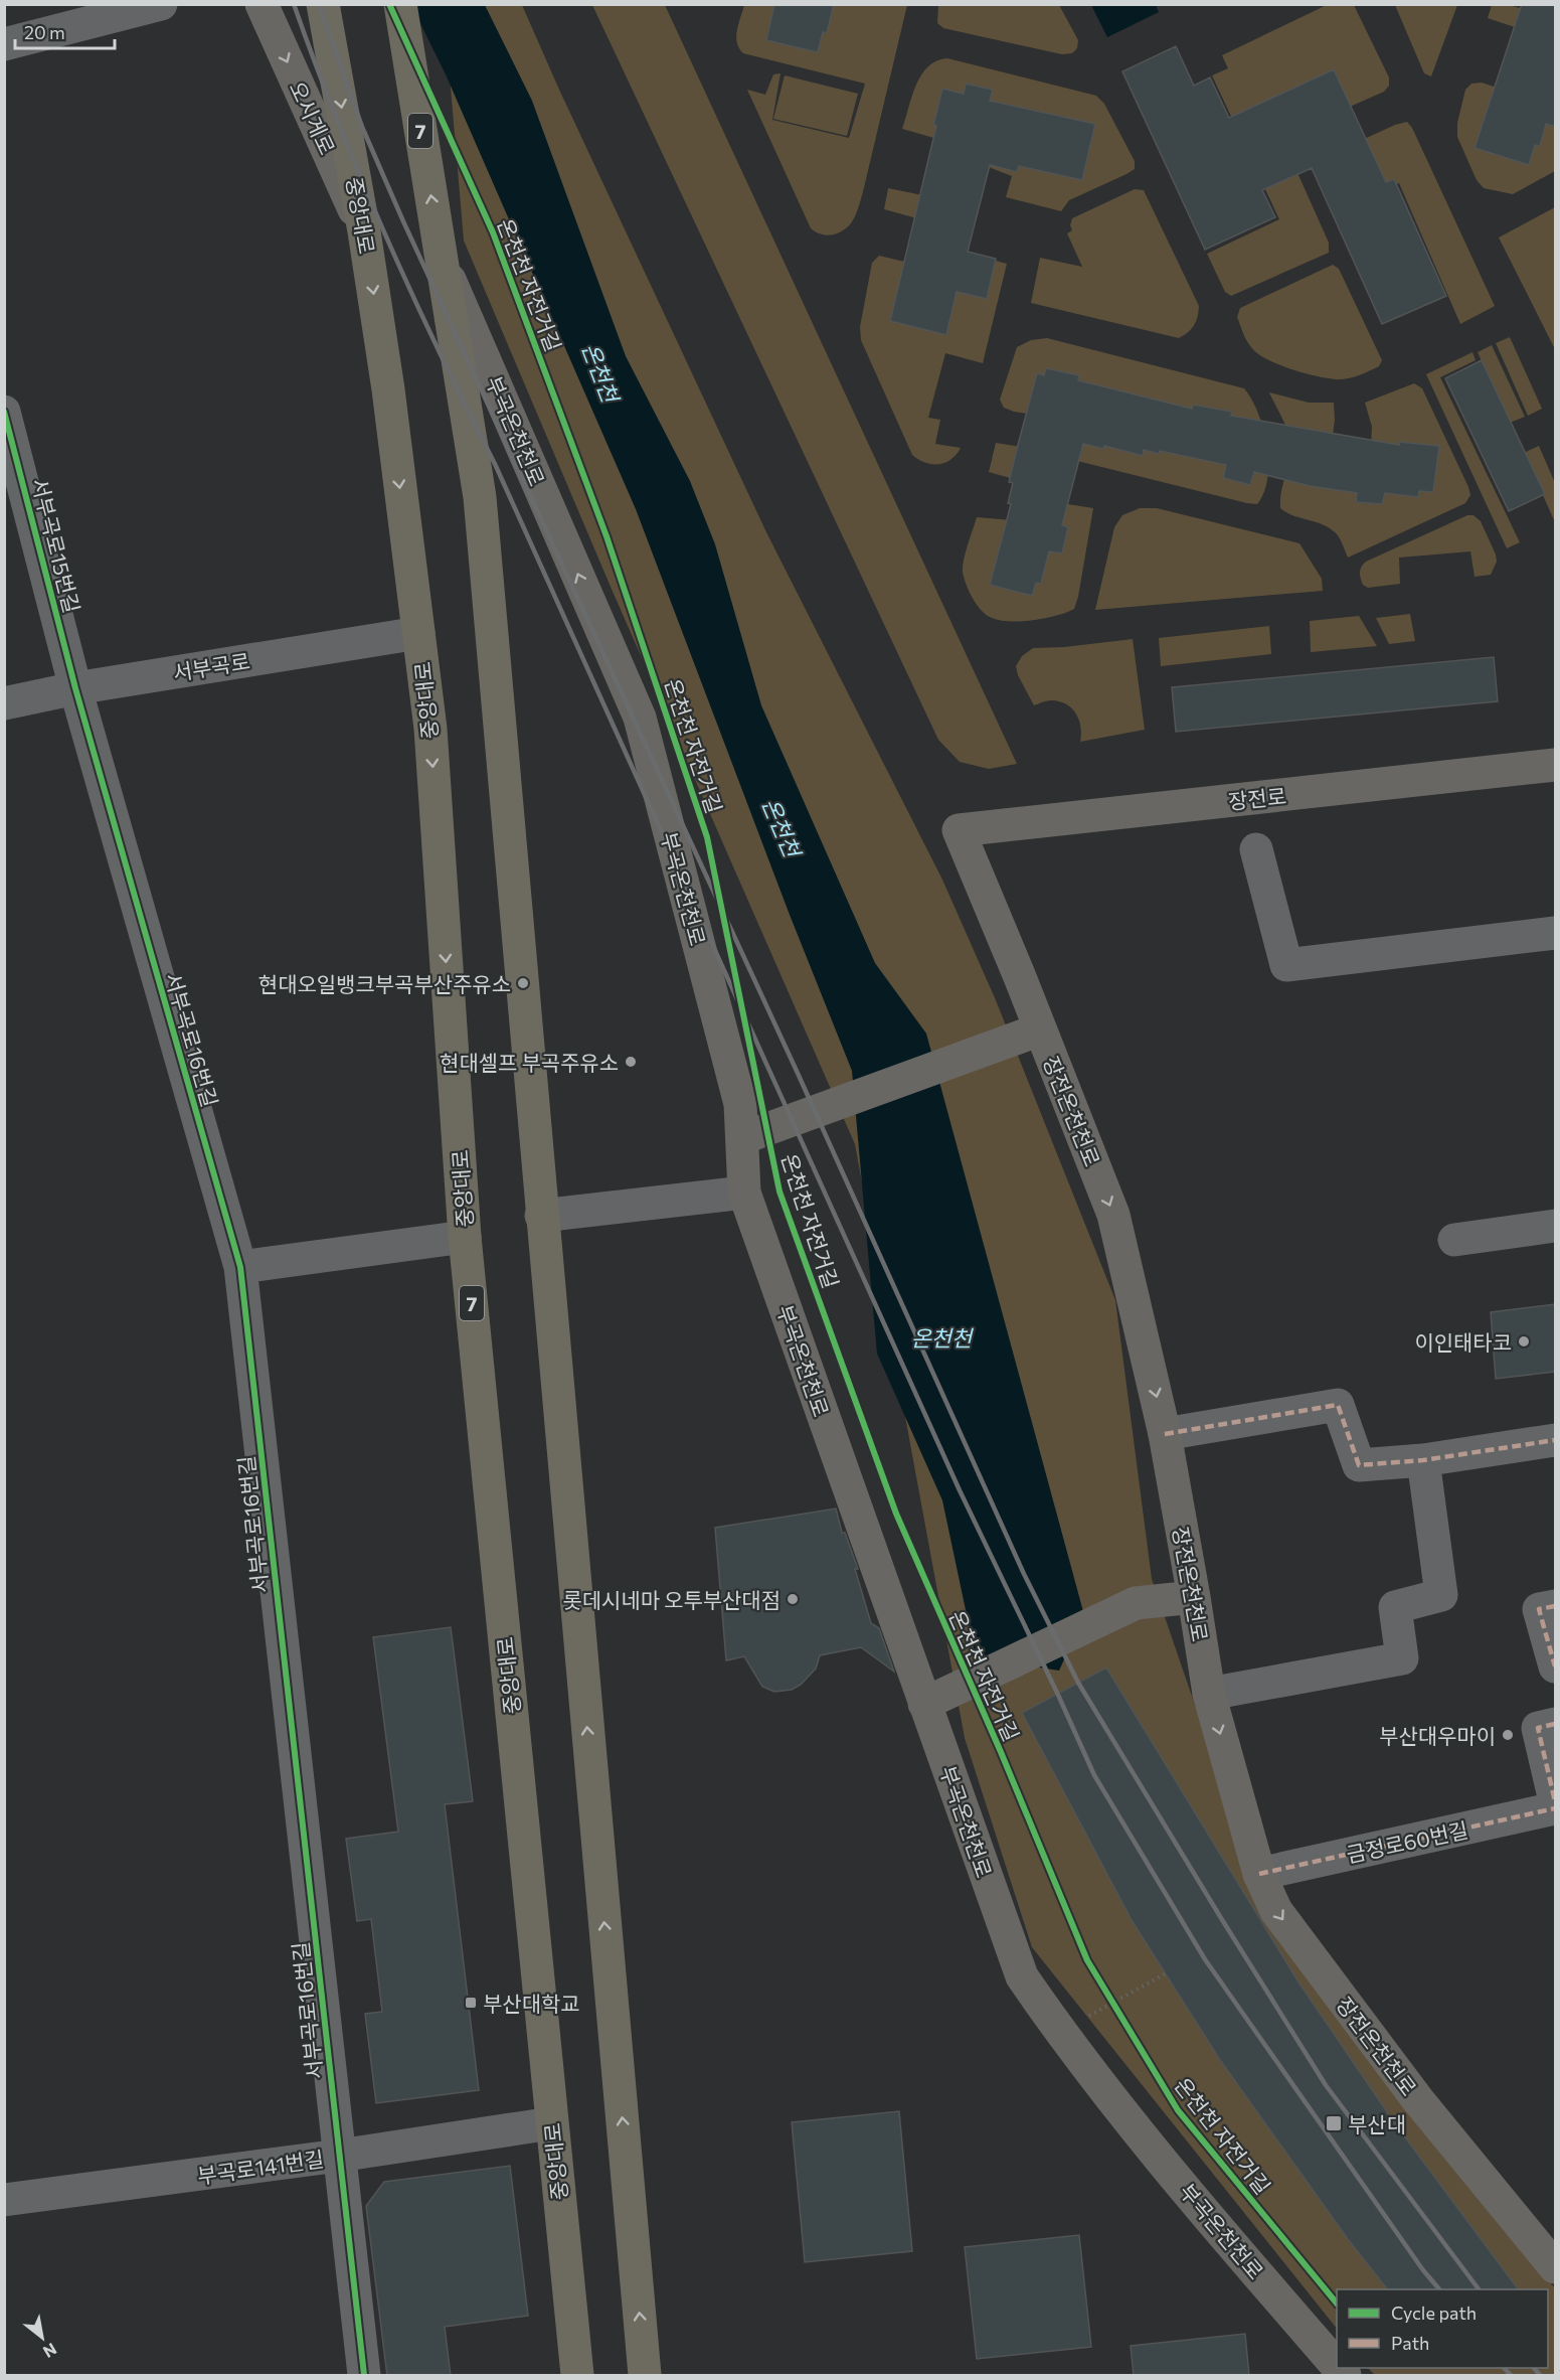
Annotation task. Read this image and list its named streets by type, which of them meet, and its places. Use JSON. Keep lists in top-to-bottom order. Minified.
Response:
{"streets":{"main road":["오시게로","7","중앙대로","부곡온천천로","장전로","장전온천천로"],"street":["서부곡로15번길","서부곡로","서부곡로16번길","금정로60번길","부곡로141번길"],"cycle path":["온천천 자전거길"]},"crossings":[["오시게로","중앙대로"],["7","부곡온천천로"],["중앙대로","서부곡로"],["중앙대로","부곡로141번길"],["서부곡로15번길","서부곡로"],["서부곡로15번길","서부곡로16번길"],["서부곡로","서부곡로16번길"],["장전로","장전온천천로"],["서부곡로16번길","부곡로141번길"],["장전온천천로","금정로60번길"]],"one_way":["장전온천천로"],"water":["온천천"],"places":{"other":["현대오일뱅크부곡부산주유소","현대셀프 부곡주유소","이인태타코","롯데시네마 오투부산대점","부산대우마이"],"transit":["부산대학교","부산대"]},"legend":["Cycle path","Path"],"scale_bar":"20 m","north":"bottom right"}
